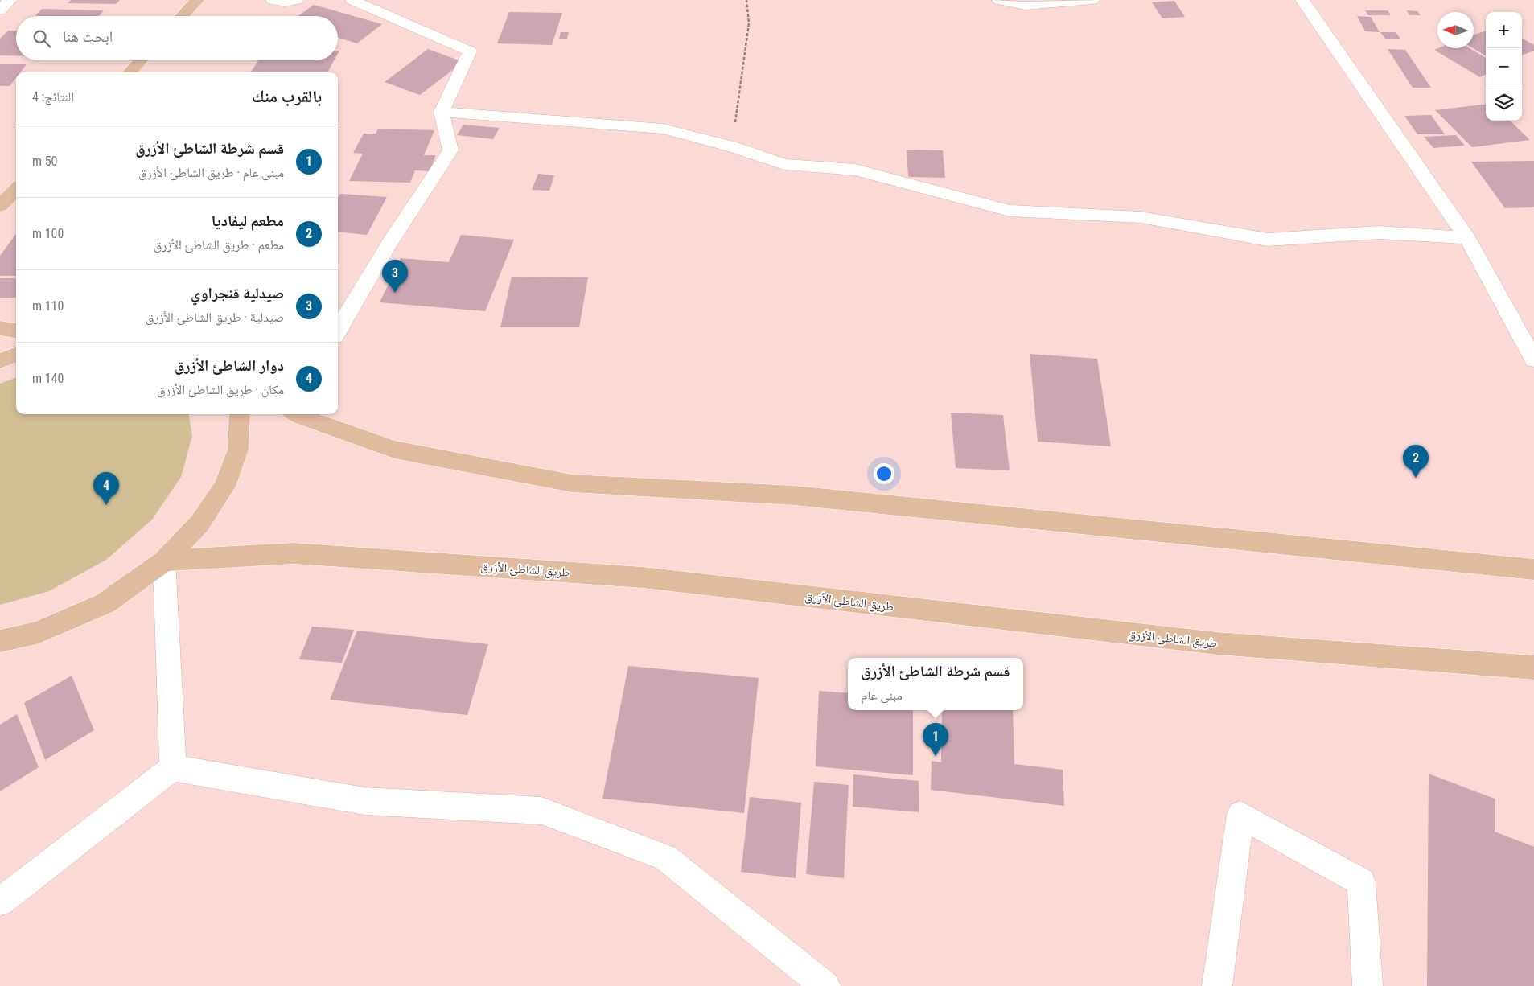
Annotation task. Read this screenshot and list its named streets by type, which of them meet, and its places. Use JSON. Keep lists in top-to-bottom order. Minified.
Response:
{"streets":{"main road":["طريق الشاطئ الأزرق"]},"north":"left","page":{"map_buttons":["+","−"],"search":"ابحث هنا","heading":["بالقرب منك","النتائج: 4"],"list":[{"mark":"1","name":"قسم شرطة الشاطئ الأزرق","note":"مبنى عام · طريق الشاطئ الأزرق","value":"50 m"},{"mark":"2","name":"مطعم ليفاديا","note":"مطعم · طريق الشاطئ الأزرق","value":"100 m"},{"mark":"3","name":"صيدلية قنجراوي","note":"صيدلية · طريق الشاطئ الأزرق","value":"110 m"},{"mark":"4","name":"دوار الشاطئ الأزرق","note":"مكان · طريق الشاطئ الأزرق","value":"140 m"}],"pins":["3","2","4","1"],"popup":["قسم شرطة الشاطئ الأزرق","مبنى عام"]}}
